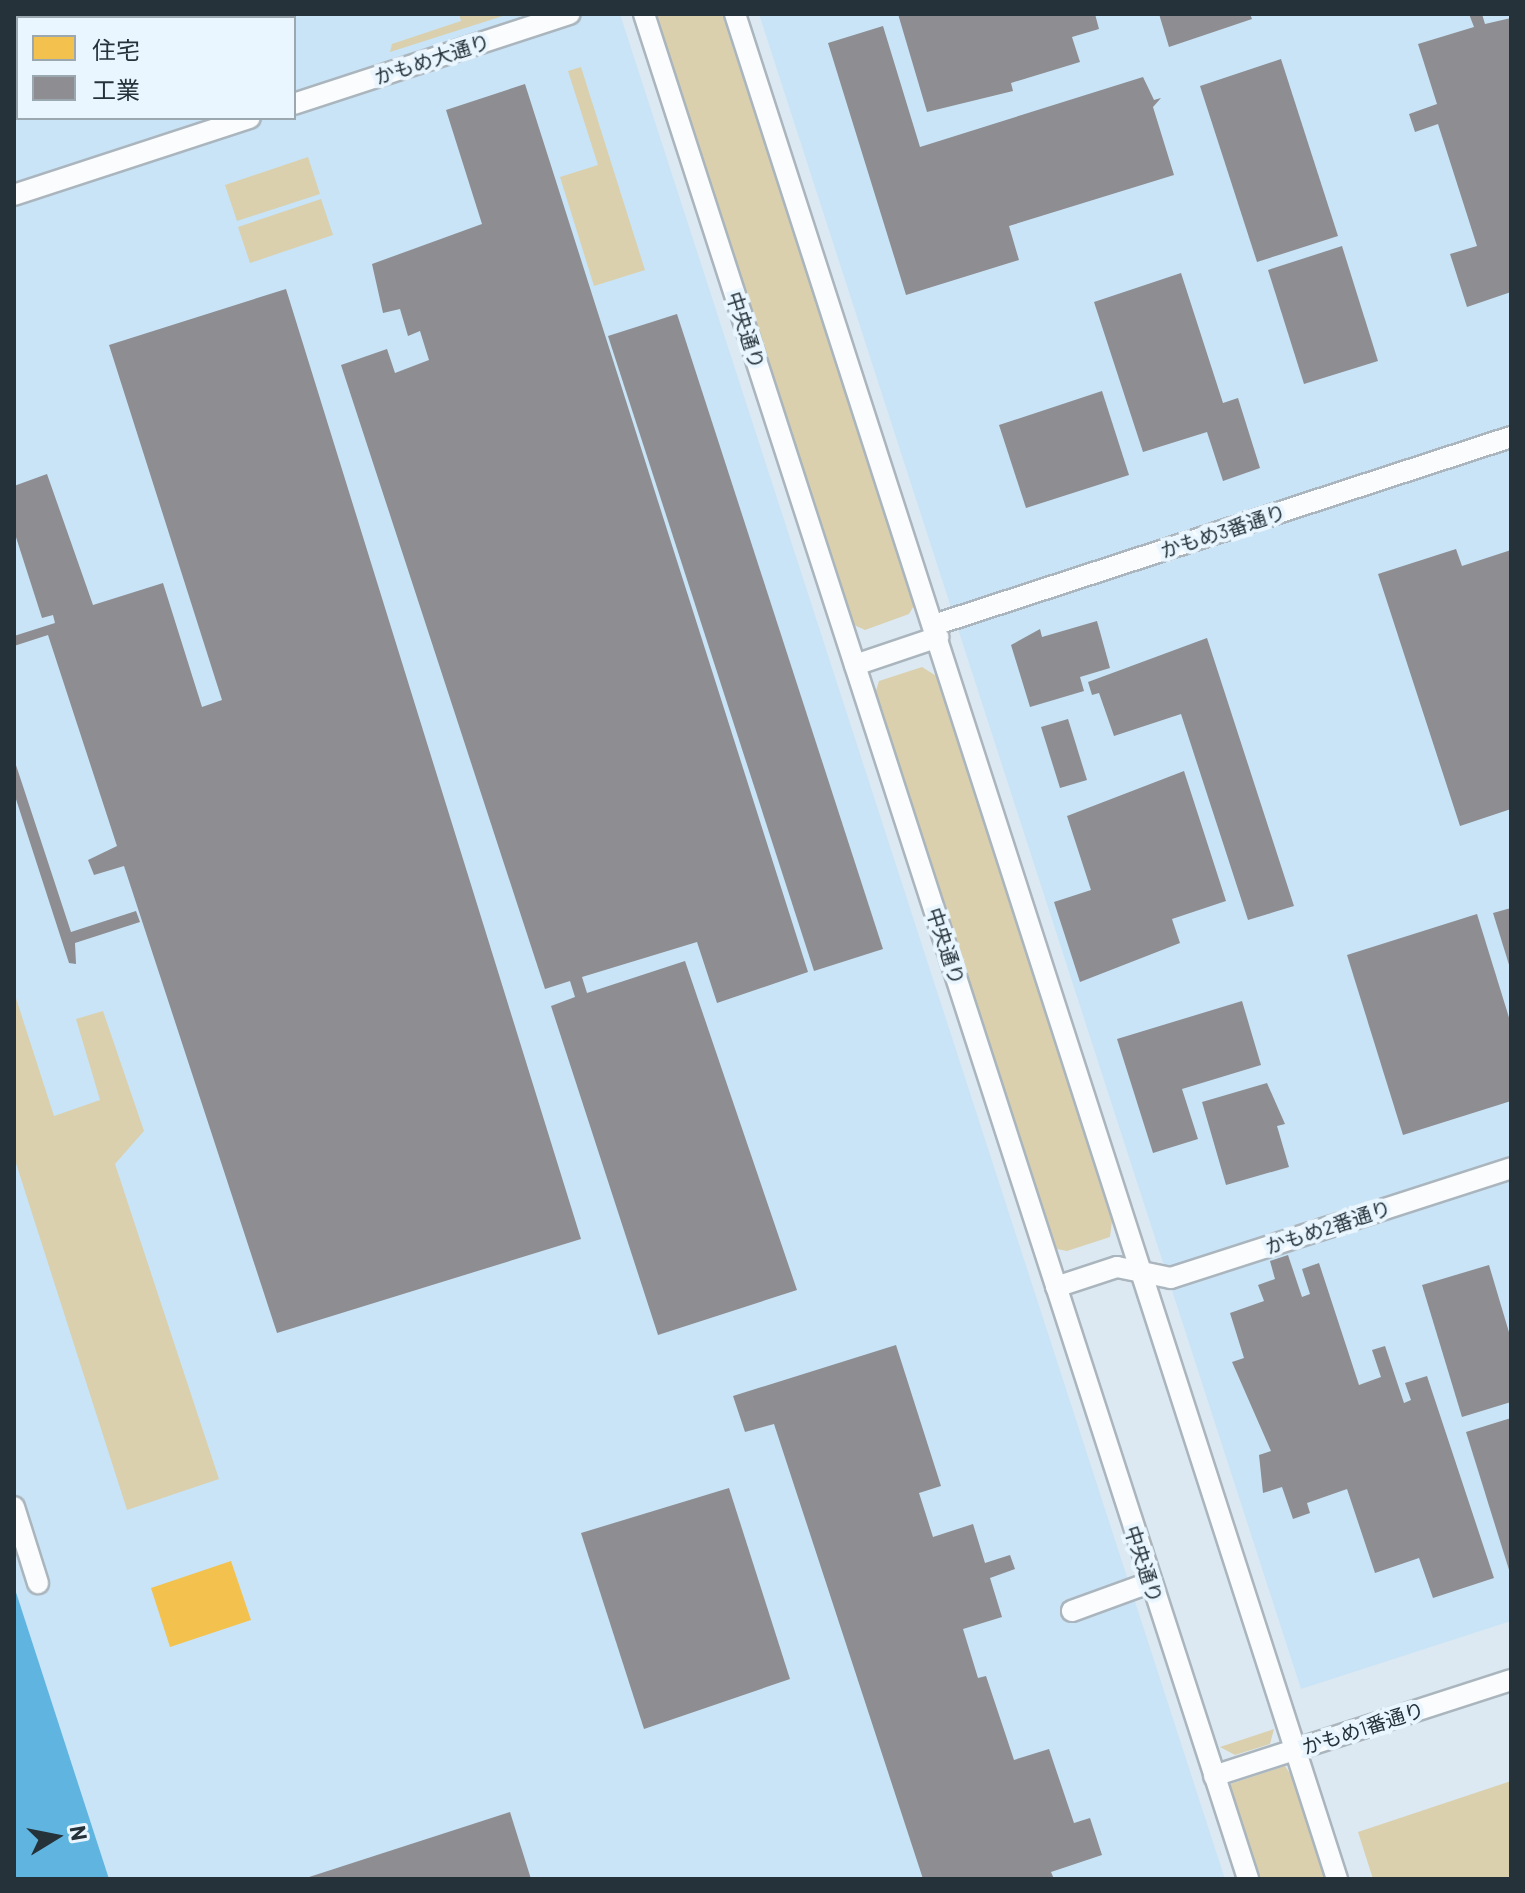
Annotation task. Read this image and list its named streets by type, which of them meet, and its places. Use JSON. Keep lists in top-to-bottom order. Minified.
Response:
{"streets":{"street":["かもめ大通り","中央通り","かもめ3番通り","かもめ2番通り","かもめ1番通り"]},"crossings":[["中央通り","かもめ3番通り"],["中央通り","かもめ2番通り"],["中央通り","かもめ1番通り"]],"legend":["住宅","工業"],"north":"right"}
